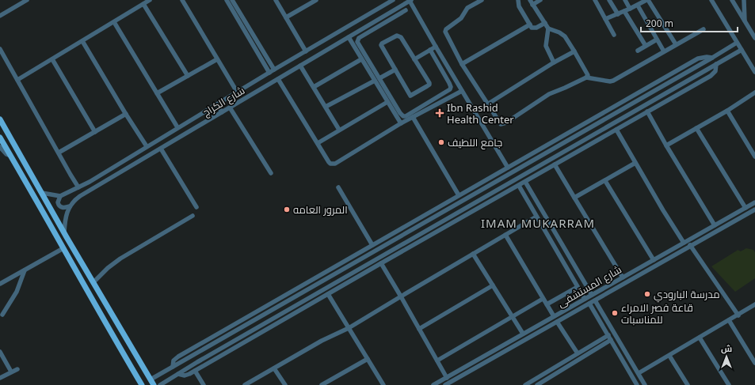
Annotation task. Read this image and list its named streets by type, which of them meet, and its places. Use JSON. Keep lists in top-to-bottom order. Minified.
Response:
{"streets":{"street":["شارع الكراج","شارع المستشفى"]},"districts":["IMAM MUKARRAM"],"places":{"health":["Ibn Rashid Health Center"],"other":["جامع اللطیف","المرور العامه","مدرسة البارودي","قاعة فصر الامراء للمناسبات"]},"scale_bar":"200 m","north":"top"}
